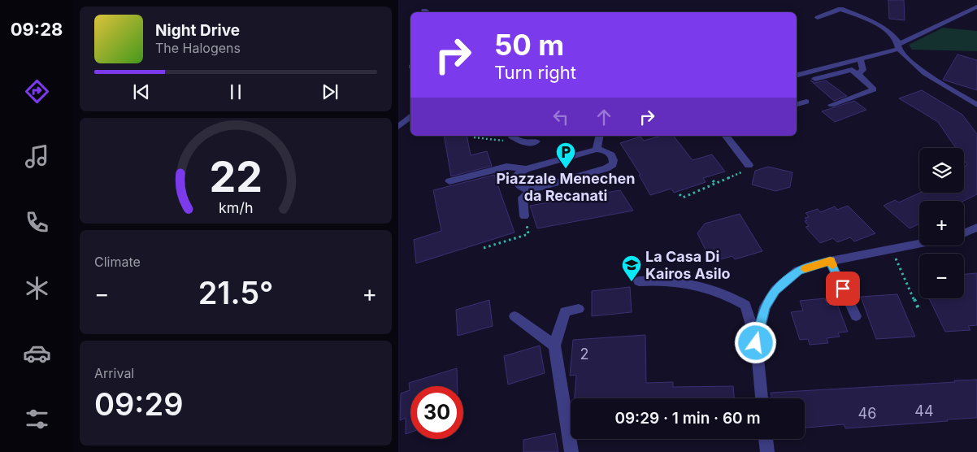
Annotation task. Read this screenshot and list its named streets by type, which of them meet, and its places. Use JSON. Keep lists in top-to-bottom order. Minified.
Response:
{"places":{"parking":["Piazzale Menechen da Recanati"],"school or university":["La Casa Di Kairos Asilo"]},"house_numbers":["2","44","46"],"page":{"tabs":"09:28","turn":["50 m","Turn right"],"song":["Night Drive","The Halogens"],"map_buttons":["+","−"],"tile":["Climate",["Arrival","09:29"]],"heat":["−","21.5°","+"],"limit":"30","trip":"09:29 · 1 min · 60 m","gauge":["22","km/h"]}}
